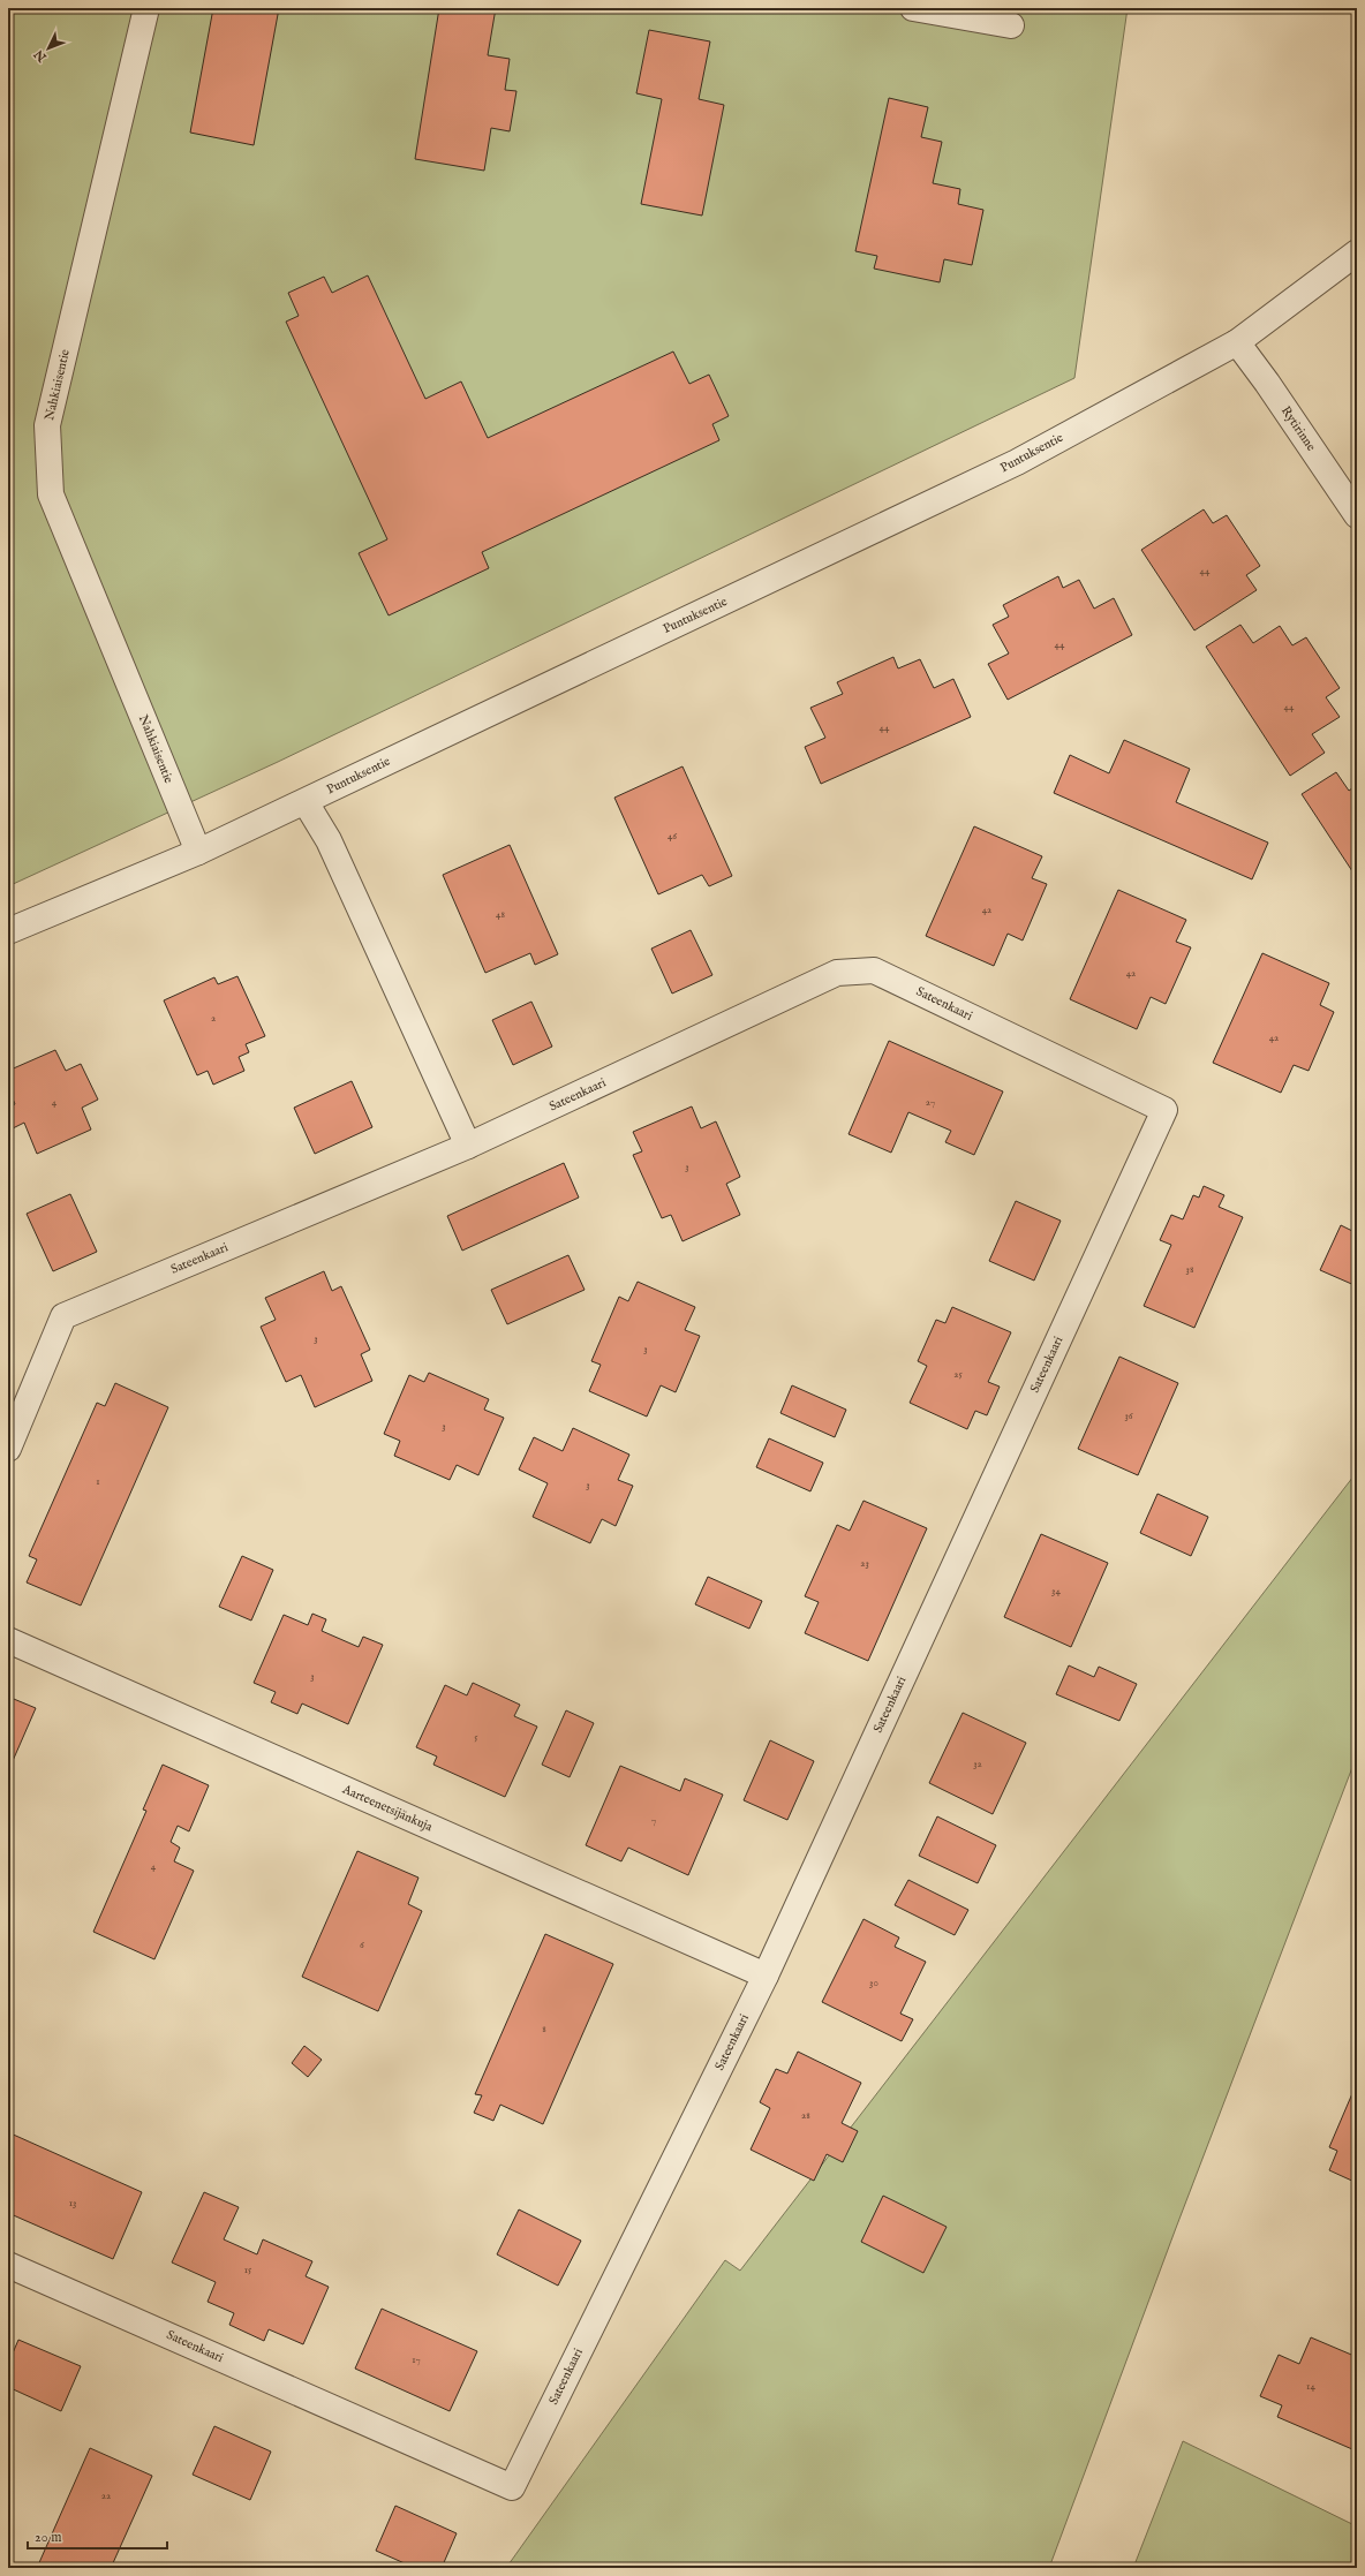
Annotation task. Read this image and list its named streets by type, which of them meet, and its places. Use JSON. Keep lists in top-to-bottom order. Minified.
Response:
{"streets":{"street":["Nahkiaisentie","Rytirinne","Puntuksentie","Sateenkaari","Aarteenetsijänkuja"]},"crossings":[["Nahkiaisentie","Puntuksentie"],["Rytirinne","Puntuksentie"],["Sateenkaari","Aarteenetsijänkuja"]],"house_numbers":["44","44","44","44","46","42","48","42","2","42","4","27","3","38","3","3","25","36","3","1","3","23","34","3","5","32","7","4","6","30","8","28","13","15","17","14","22"],"scale_bar":"20 m","north":"bottom left"}
